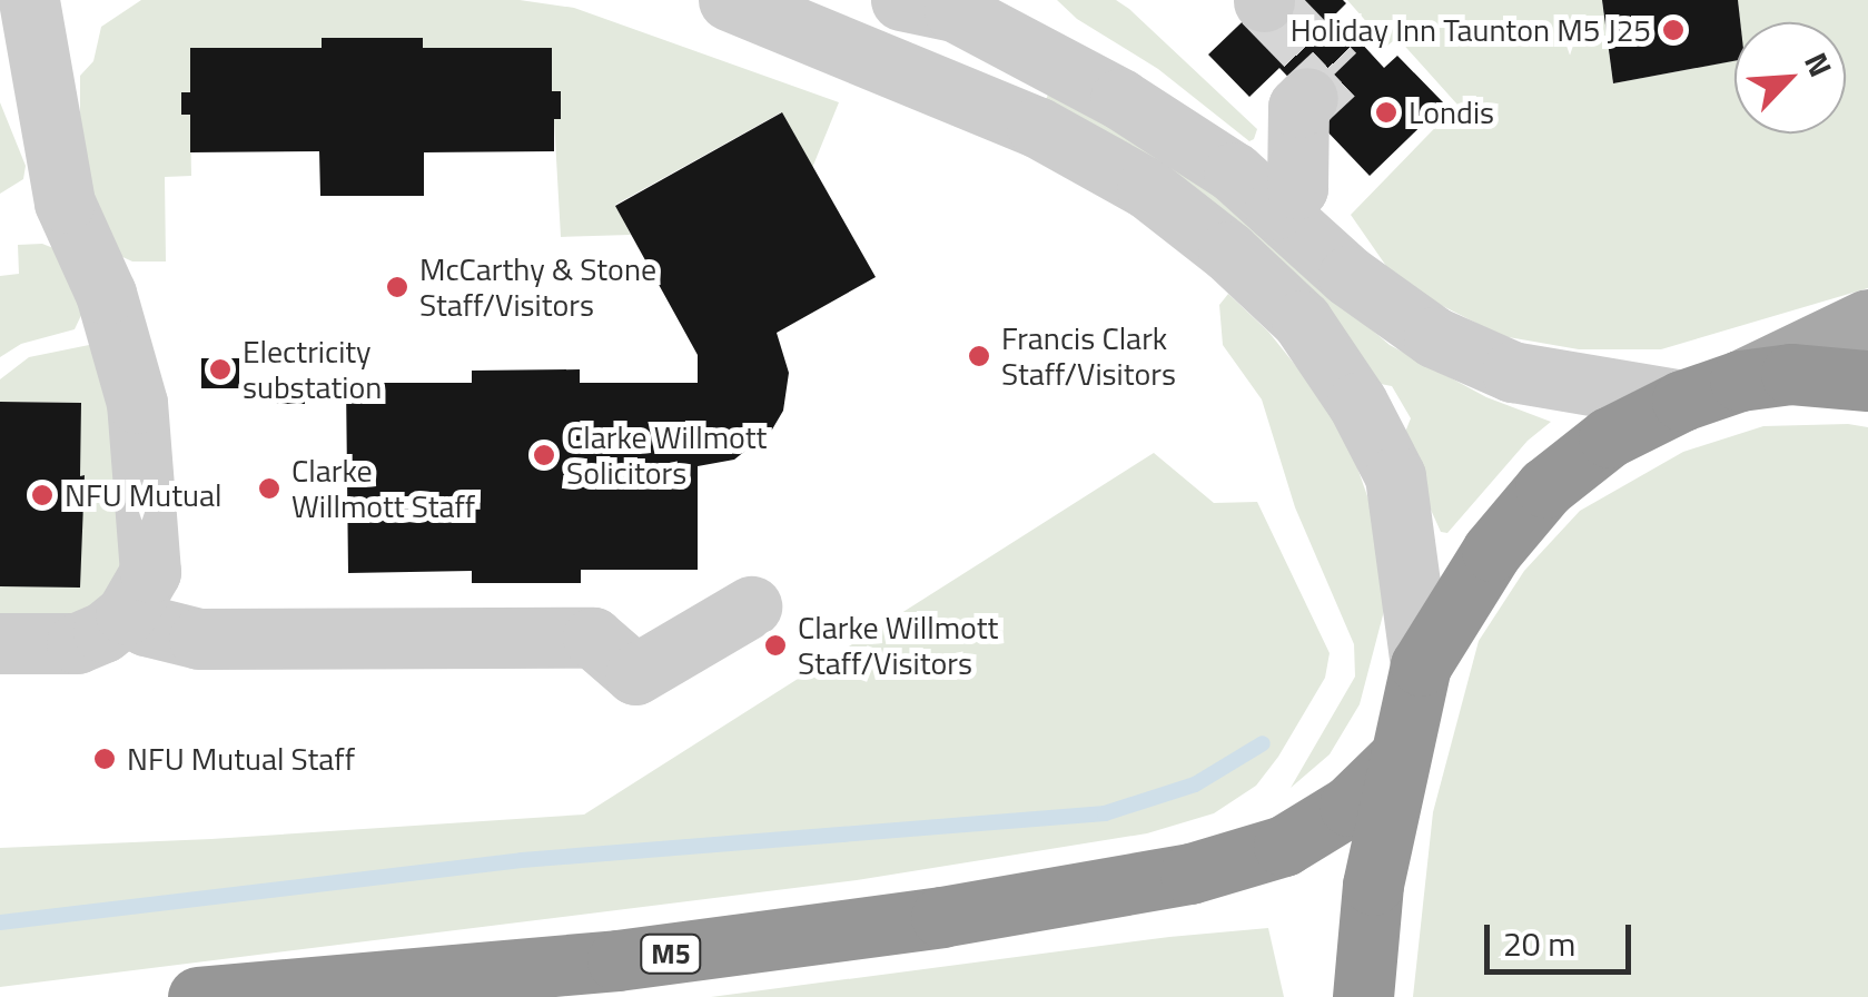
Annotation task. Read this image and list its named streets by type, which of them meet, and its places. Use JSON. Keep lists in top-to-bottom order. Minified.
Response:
{"streets":{"highway":["M5"]},"places":["Holiday Inn Taunton M5 J25","Londis","McCarthy & Stone Staff/Visitors","Francis Clark Staff/Visitors","Electricity substation","Clarke Willmott Solicitors","Clarke Willmott Staff","NFU Mutual","Clarke Willmott Staff/Visitors","NFU Mutual Staff"],"scale_bar":"20 m","north":"top right"}
